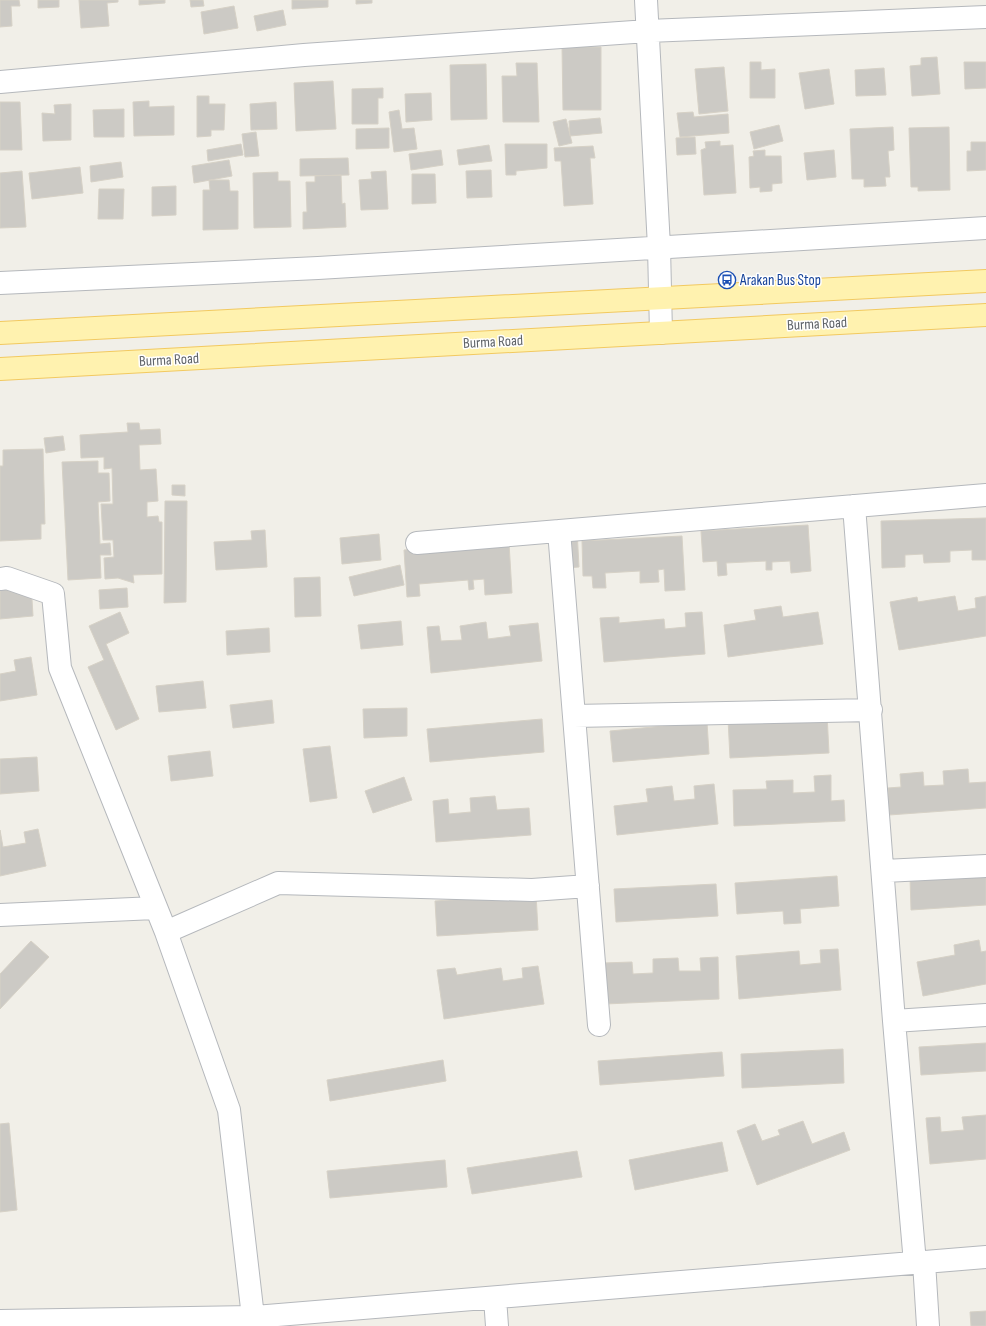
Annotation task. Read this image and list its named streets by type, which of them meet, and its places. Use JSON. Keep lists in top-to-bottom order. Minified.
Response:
{"streets":{"main road":["Burma Road"]},"places":{"bus stop":["Arakan Bus Stop"]}}
